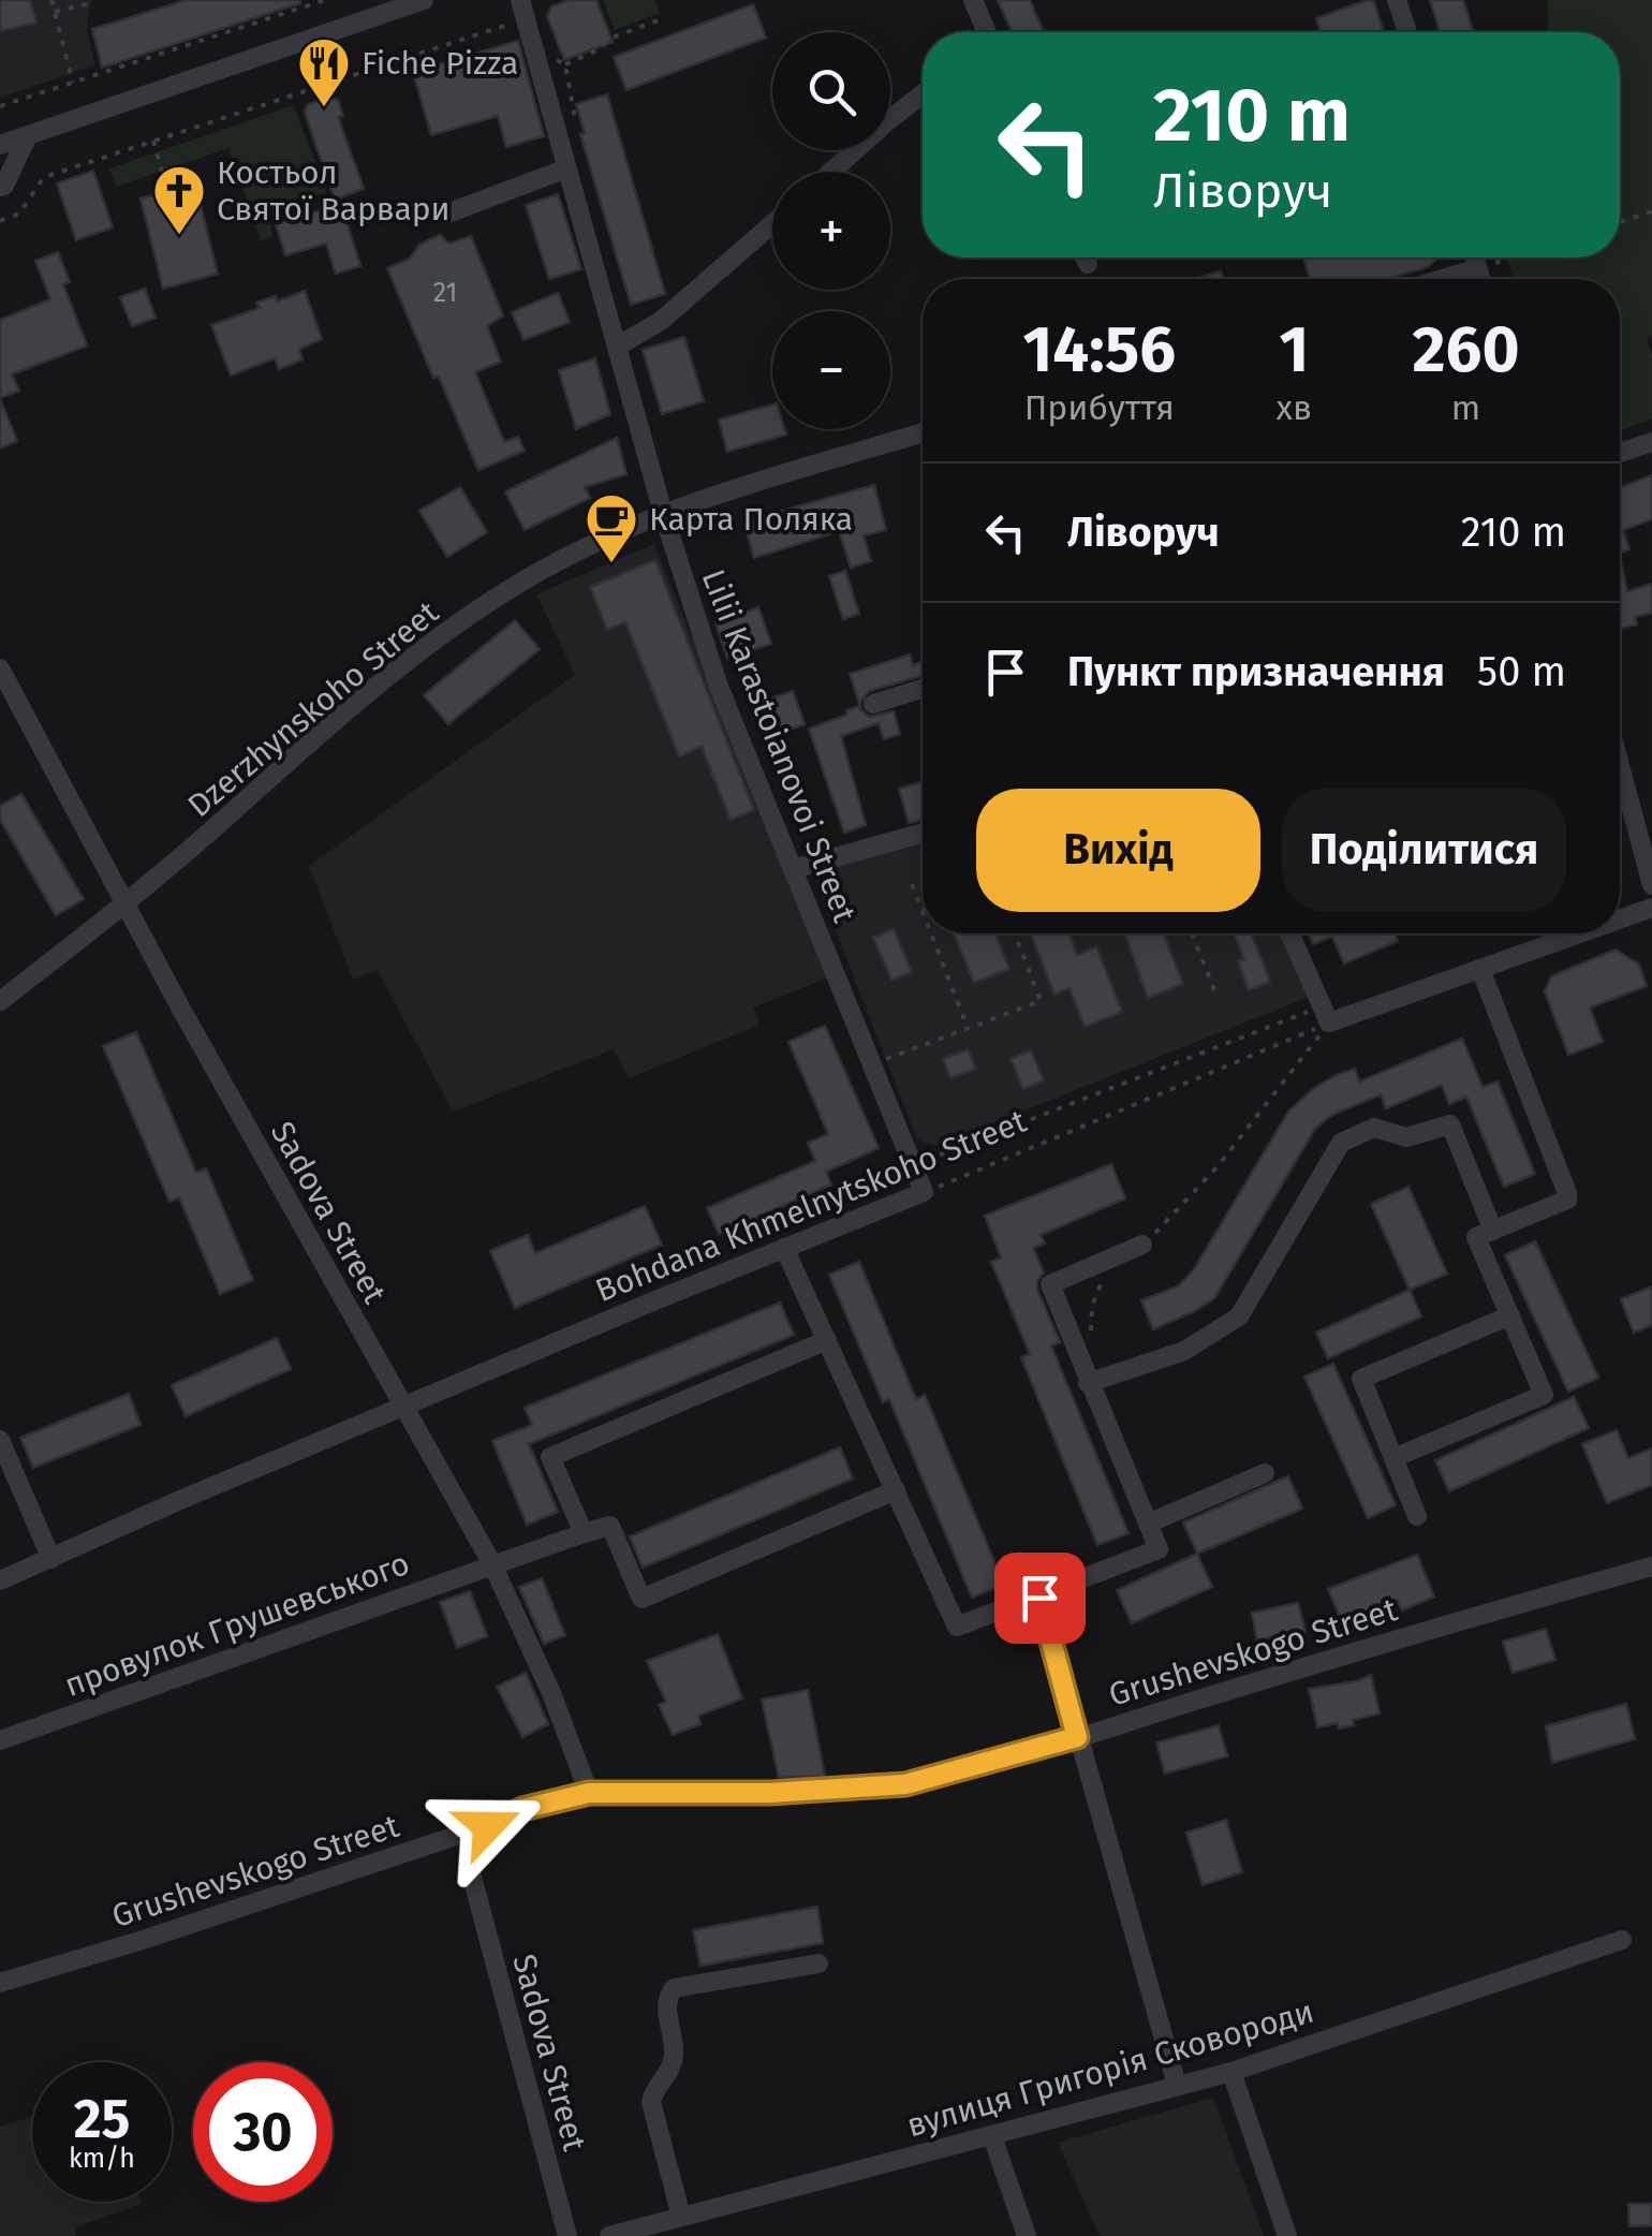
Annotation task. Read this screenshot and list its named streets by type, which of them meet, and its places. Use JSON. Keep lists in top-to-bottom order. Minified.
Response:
{"streets":{"street":["Dzerzhynskoho Street","Lilii Karastoianovoi Street","Bohdana Khmelnytskoho Street","Sadova Street","провулок Грушевського","Grushevskogo Street","вулиця Григорія Сковороди"]},"crossings":[["Dzerzhynskoho Street","Lilii Karastoianovoi Street"],["Dzerzhynskoho Street","Sadova Street"],["Lilii Karastoianovoi Street","Bohdana Khmelnytskoho Street"],["Bohdana Khmelnytskoho Street","Sadova Street"],["Sadova Street","провулок Грушевського"],["Sadova Street","Grushevskogo Street"]],"places":{"restaurant":["Fiche Pizza"],"church":["Костьол Святої Варвари"],"cafe":["Карта Поляка"]},"house_numbers":["21"],"page":{"map_buttons":["+","−"],"turn":["210 m","Ліворуч"],"eta":["14:56","Прибуття","1","хв","260","m"],"list":[{"name":"Ліворуч","value":"210 m"},{"name":"Пункт призначення","value":"50 m"}],"buttons":["Вихід","Поділитися"],"speed":"25 km/h","limit":"30"}}
